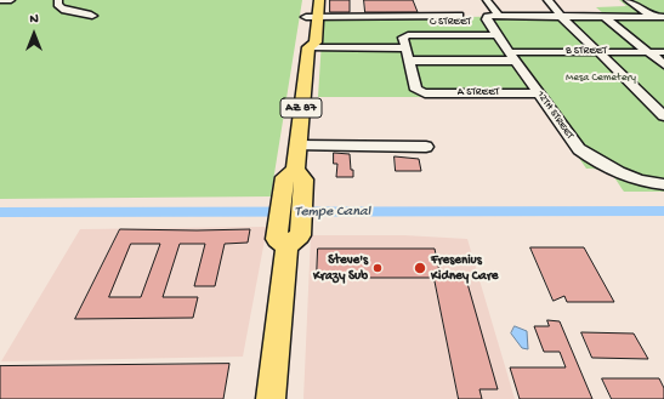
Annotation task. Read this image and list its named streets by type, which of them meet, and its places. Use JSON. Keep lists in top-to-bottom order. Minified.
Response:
{"streets":{"main road":["AZ 87"],"street":["C STREET","B STREET","A STREET","12TH STREET"]},"crossings":[["C STREET","AZ 87"],["C STREET","12TH STREET"],["B STREET","12TH STREET"],["A STREET","12TH STREET"]],"water":["Tempe Canal"],"parks":["Mesa Cemetery"],"places":["Steve's Krazy Sub","Fresenius Kidney Care"],"north":"top"}
